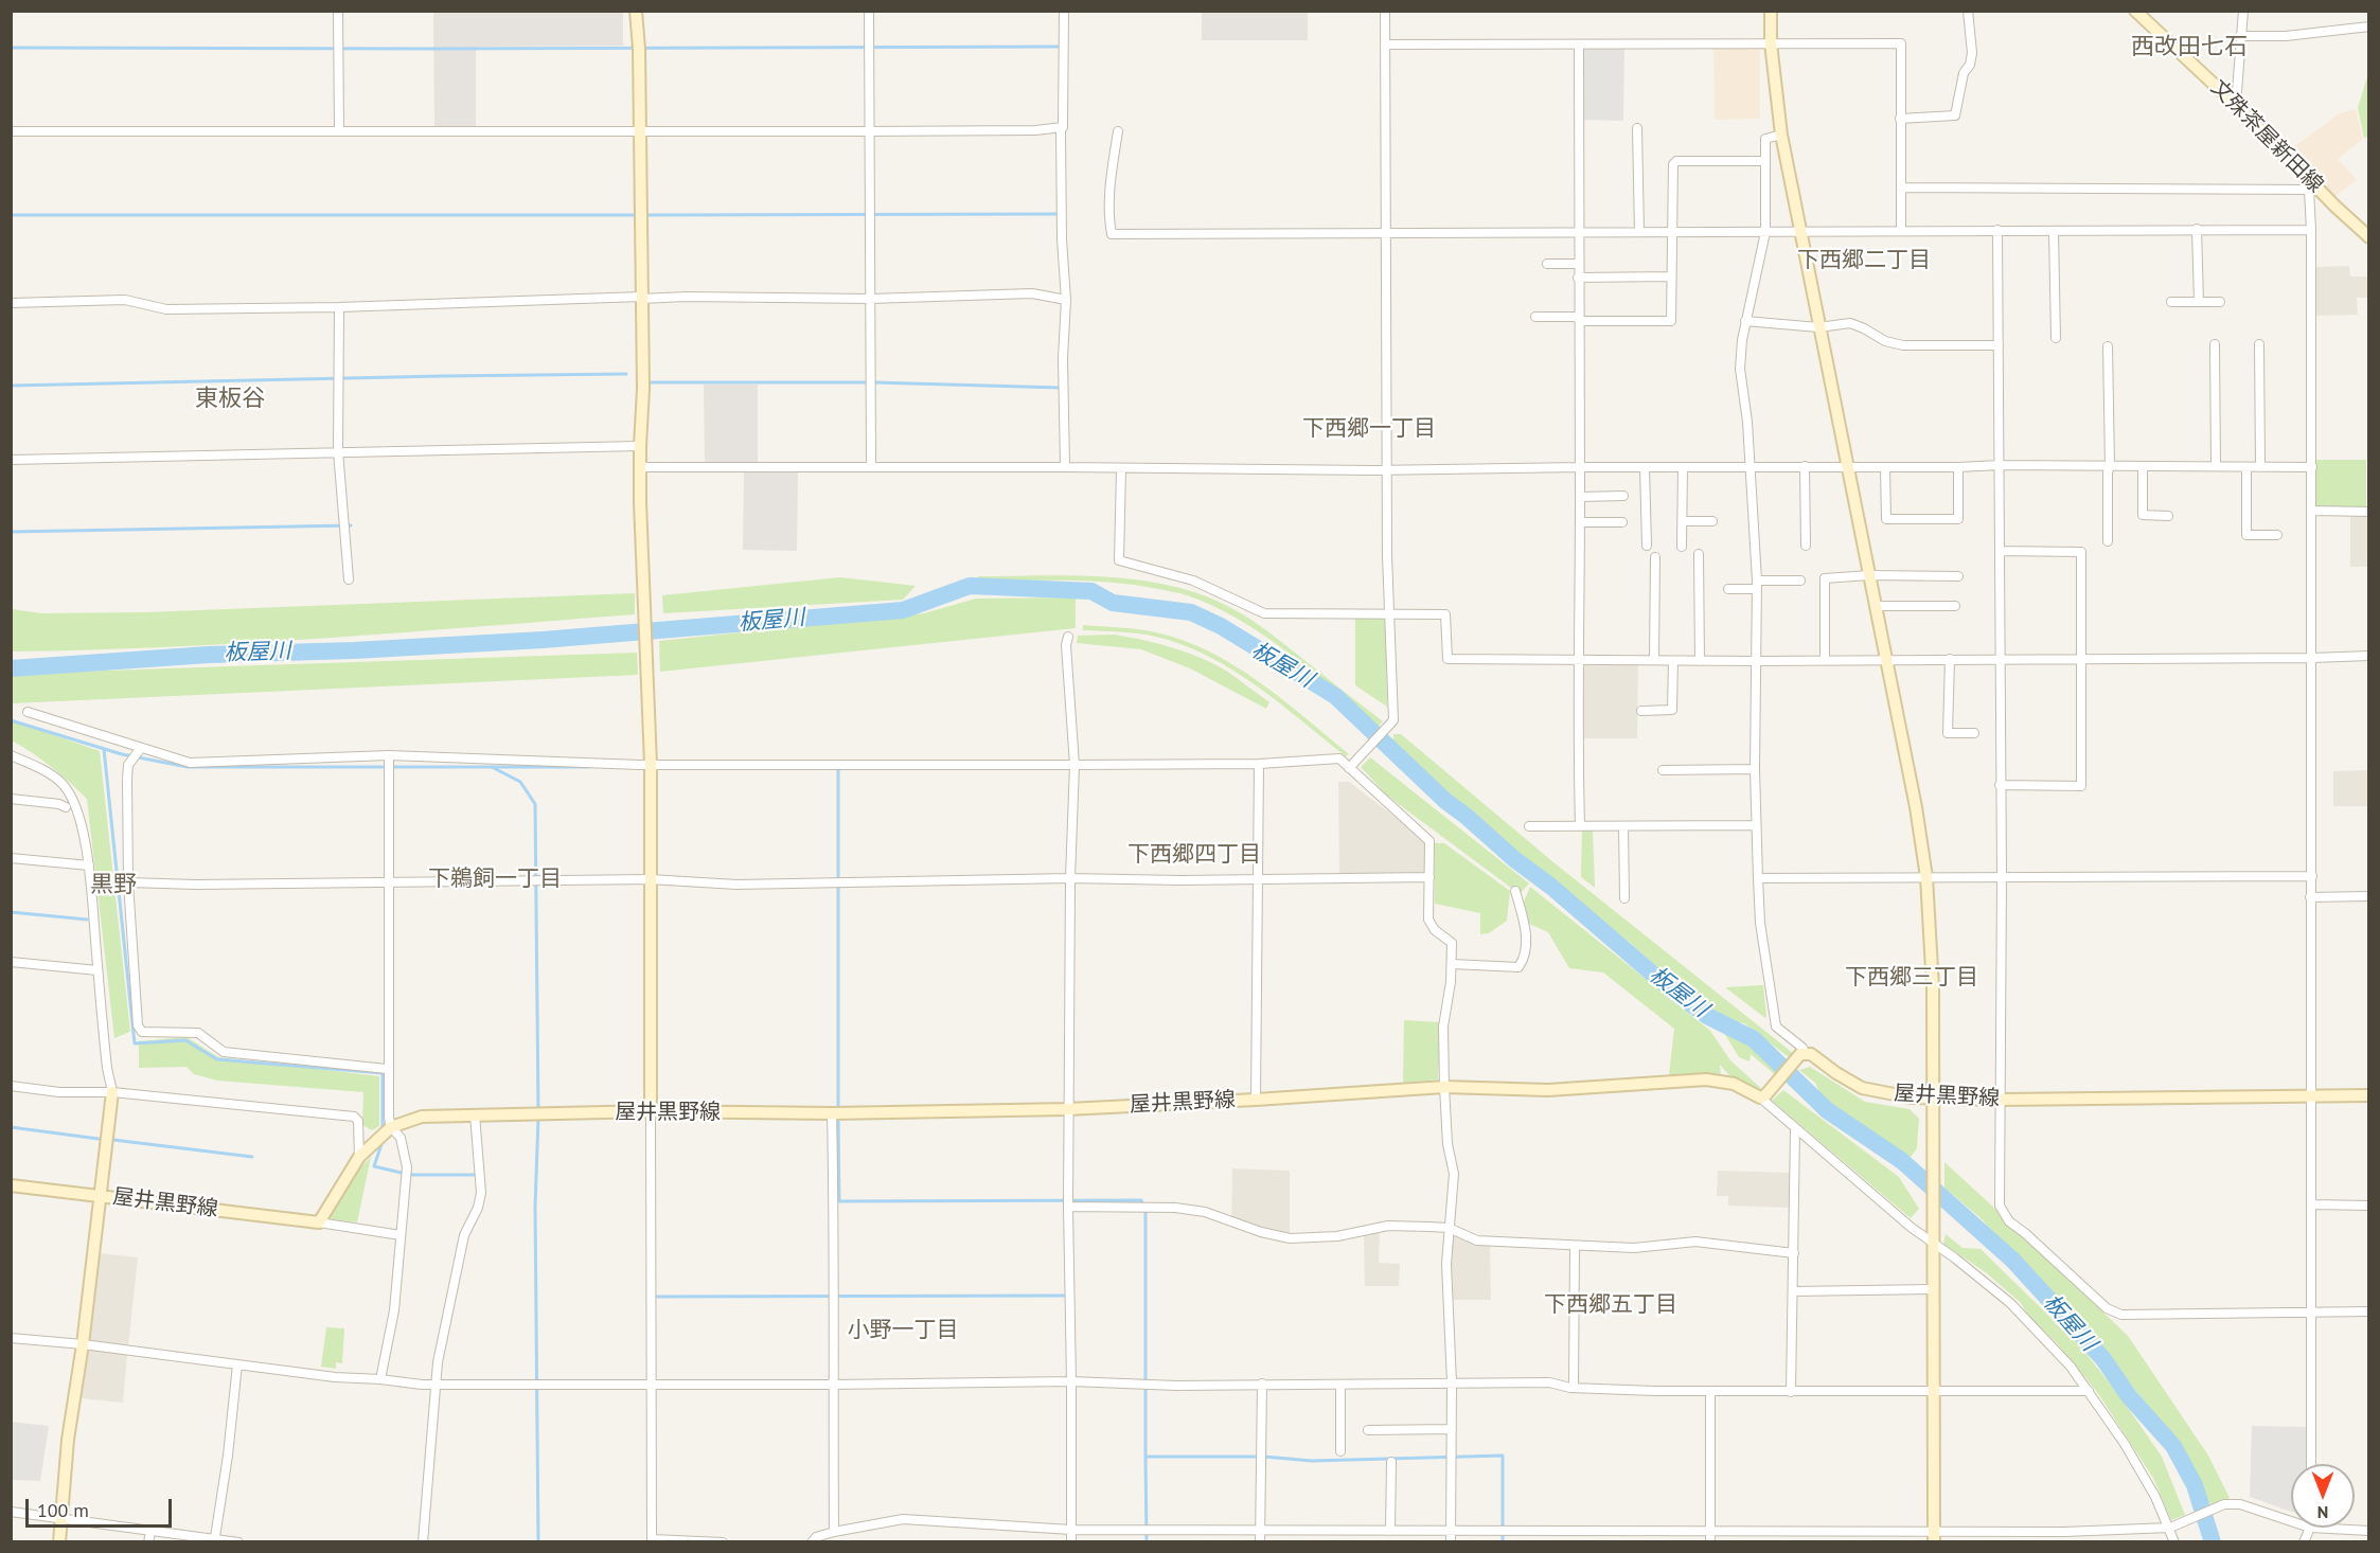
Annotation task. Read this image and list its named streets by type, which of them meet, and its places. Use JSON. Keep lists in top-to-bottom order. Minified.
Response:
{"streets":{"street":["文殊茶屋新田線","屋井黒野線"]},"districts":["西改田七石","下西郷二丁目","東板谷","下西郷一丁目","下西郷四丁目","下鵜飼一丁目","黒野","下西郷三丁目","下西郷五丁目","小野一丁目"],"water":["板屋川"],"scale_bar":"100 m","north":"bottom"}
